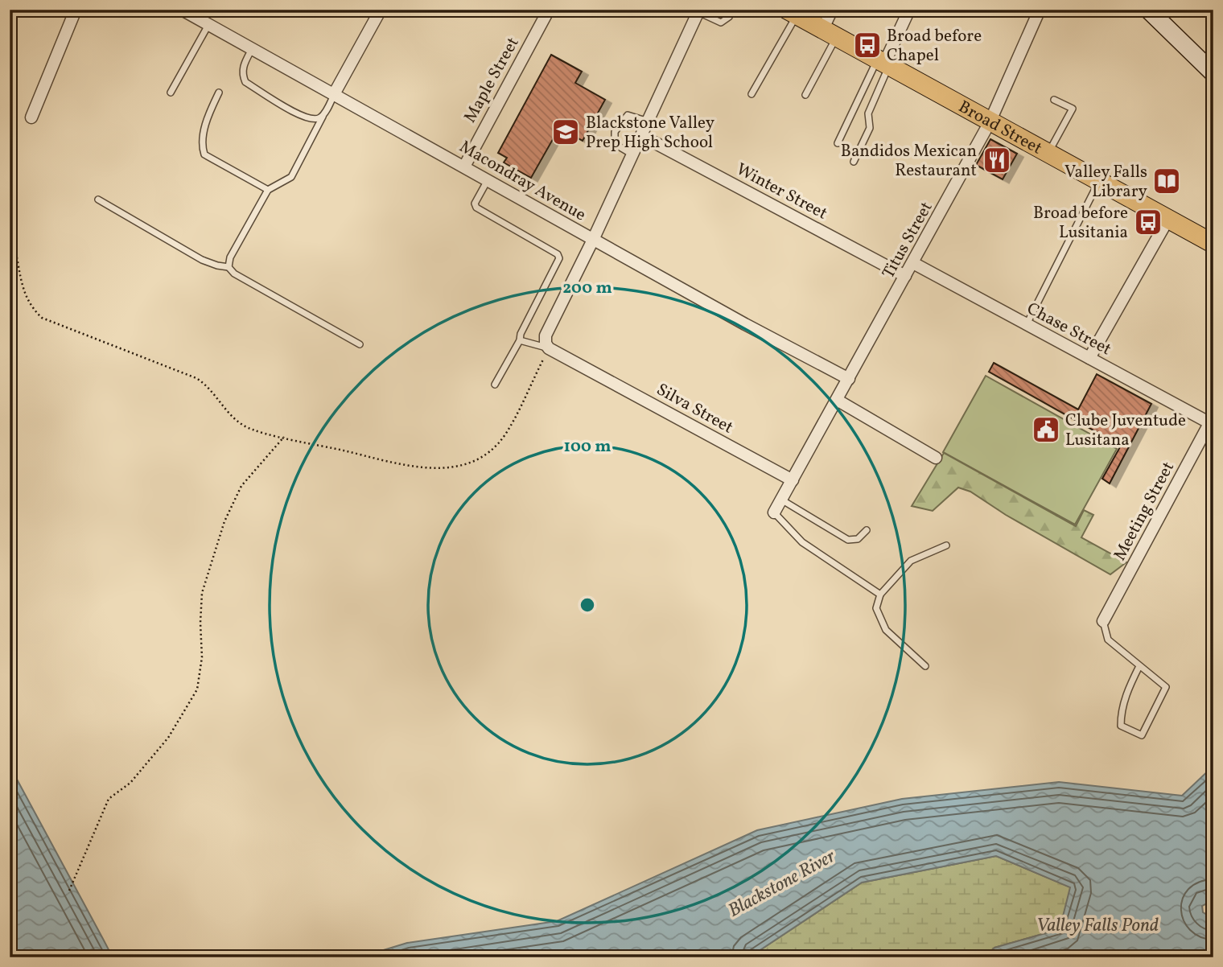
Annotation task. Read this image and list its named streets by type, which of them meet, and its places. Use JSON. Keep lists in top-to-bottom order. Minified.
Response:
{"streets":{"main road":["Broad Street"],"street":["Maple Street","Macondray Avenue","Winter Street","Titus Street","Chase Street","Silva Street","Meeting Street"]},"crossings":[["Maple Street","Macondray Avenue"],["Broad Street","Titus Street"],["Macondray Avenue","Titus Street"],["Winter Street","Titus Street"],["Titus Street","Chase Street"],["Titus Street","Silva Street"],["Chase Street","Meeting Street"]],"water":["Blackstone River","Valley Falls Pond"],"places":{"bus stop":["Broad before Chapel","Broad before Lusitania"],"school or university":["Blackstone Valley Prep High School"],"restaurant":["Bandidos Mexican Restaurant"],"library":["Valley Falls Library"],"public building":["Clube Juventude Lusitana"]},"rings":["200 m","100 m"]}
